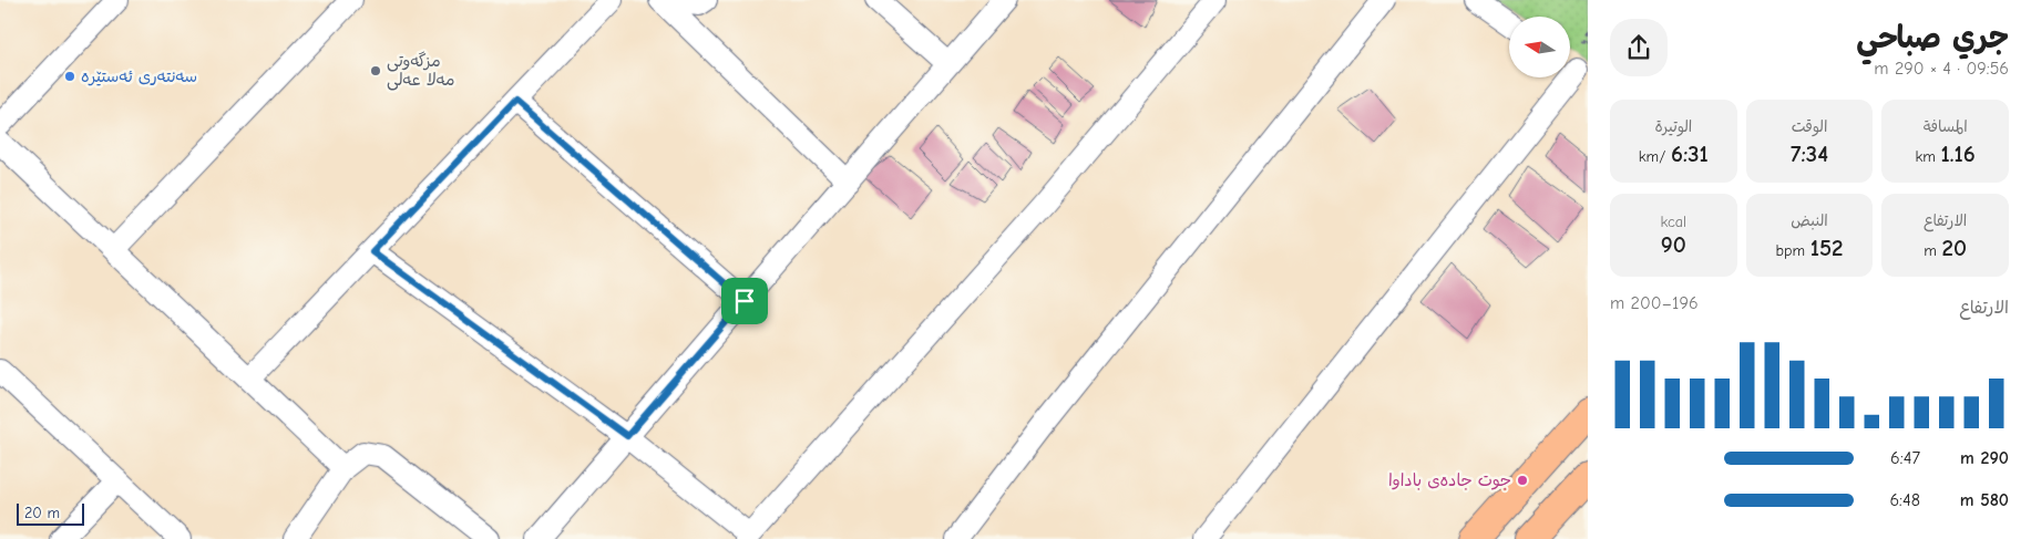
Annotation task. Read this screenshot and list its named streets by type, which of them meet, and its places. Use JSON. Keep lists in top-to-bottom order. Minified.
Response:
{"places":["مزگەوتی مەلا عەلی","سەنتەری ئەستێرە","جوت جادەی باداوا"],"scale_bar":"20 m","north":"left","page":{"heading":["جري صباحي","09:56 · 4 × 290 m"],"stats":[["المسافة","1.16 km"],["الوقت","7:34"],["الوتيرة","6:31 /km"],["الارتفاع","20 m"],["النبض","152 bpm"],["kcal","90"]],"chart":["الارتفاع","196–200 m"],"list":[{"name":"290 m","note":"6:47"},{"name":"580 m","note":"6:48"}],"scale":"20 m"}}
